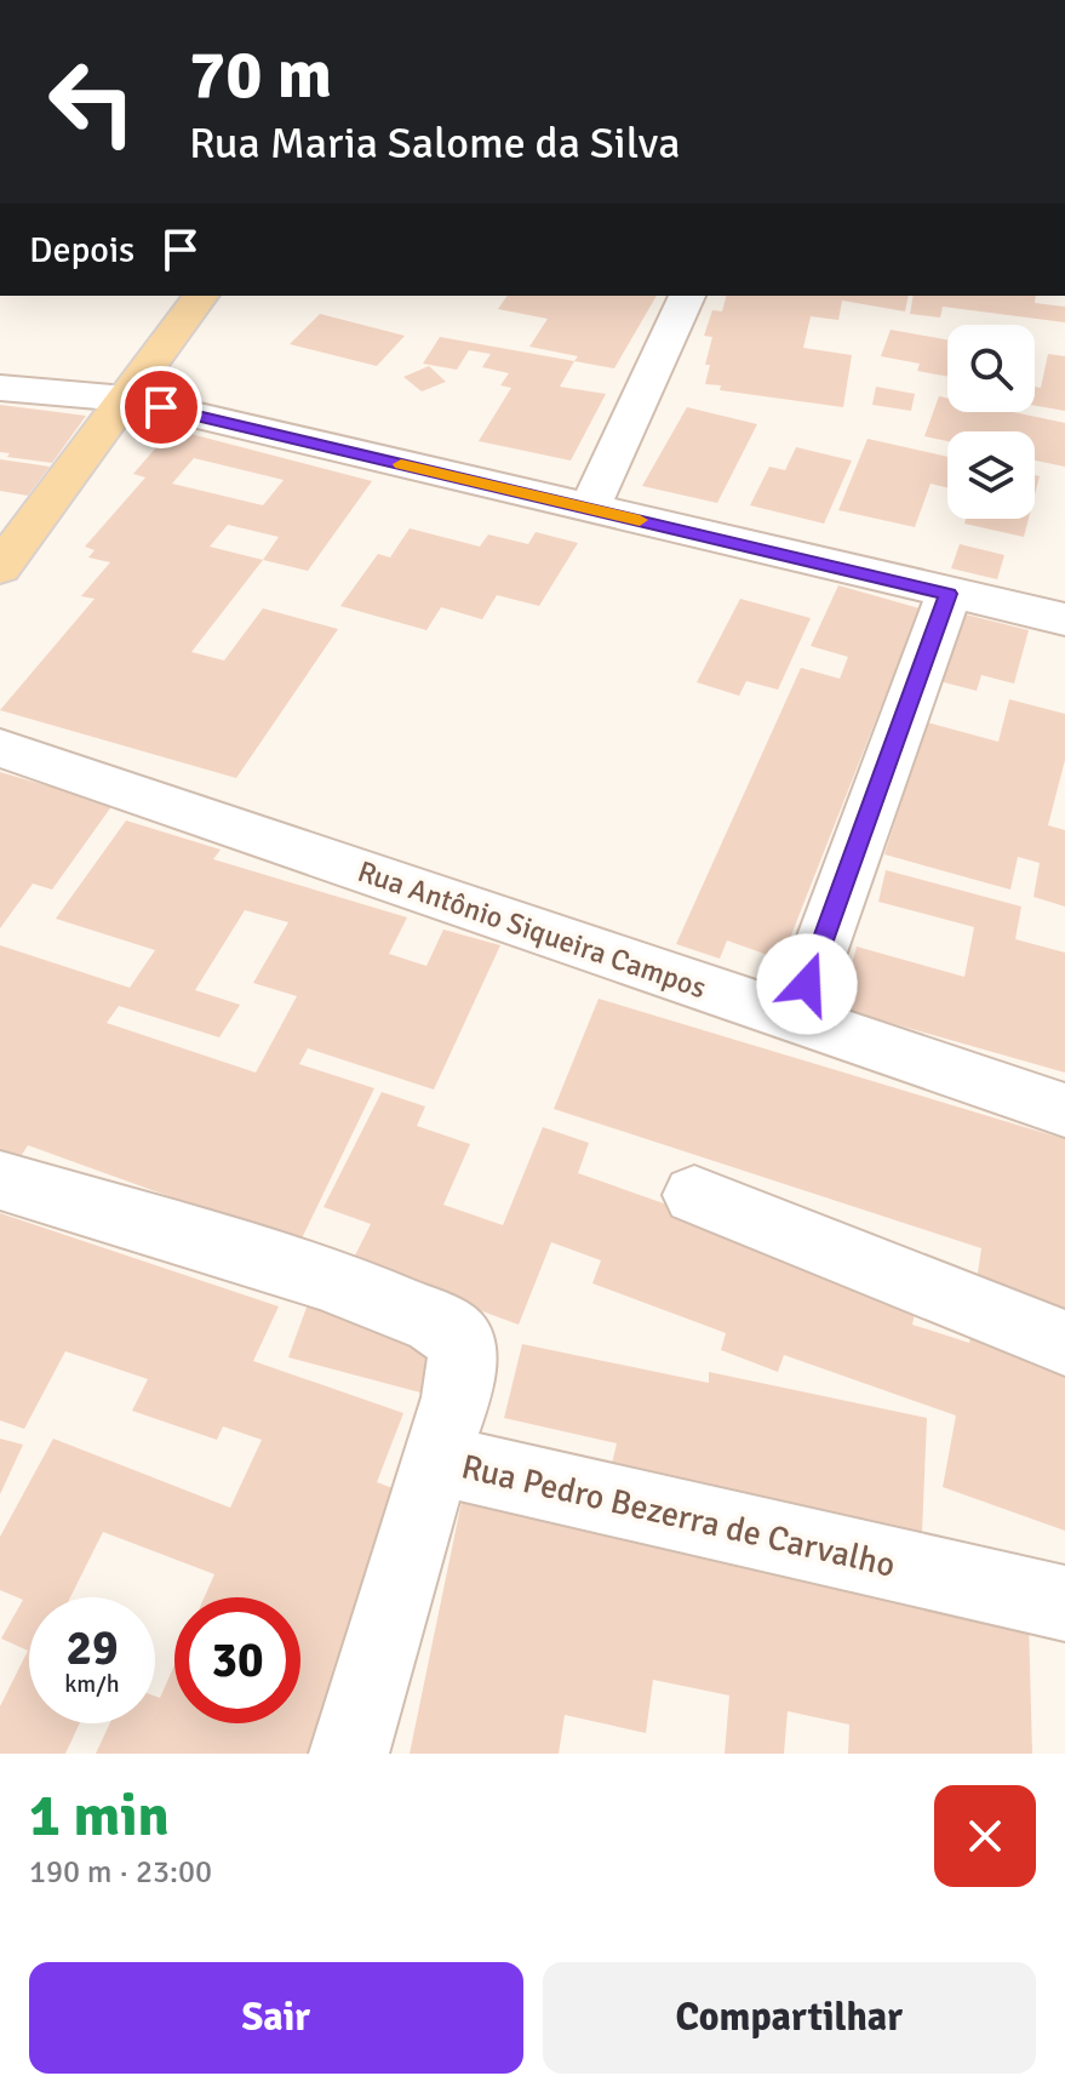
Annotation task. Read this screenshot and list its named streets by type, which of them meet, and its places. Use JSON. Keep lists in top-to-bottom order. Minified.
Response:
{"streets":{"street":["Rua Antônio Siqueira Campos","Rua Pedro Bezerra de Carvalho"]},"page":{"turn":["70 m","Rua Maria Salome da Silva"],"then":"Depois","speed":"29 km/h","limit":"30","heading":["1 min","190 m · 23:00"],"buttons":["Sair","Compartilhar"]}}
